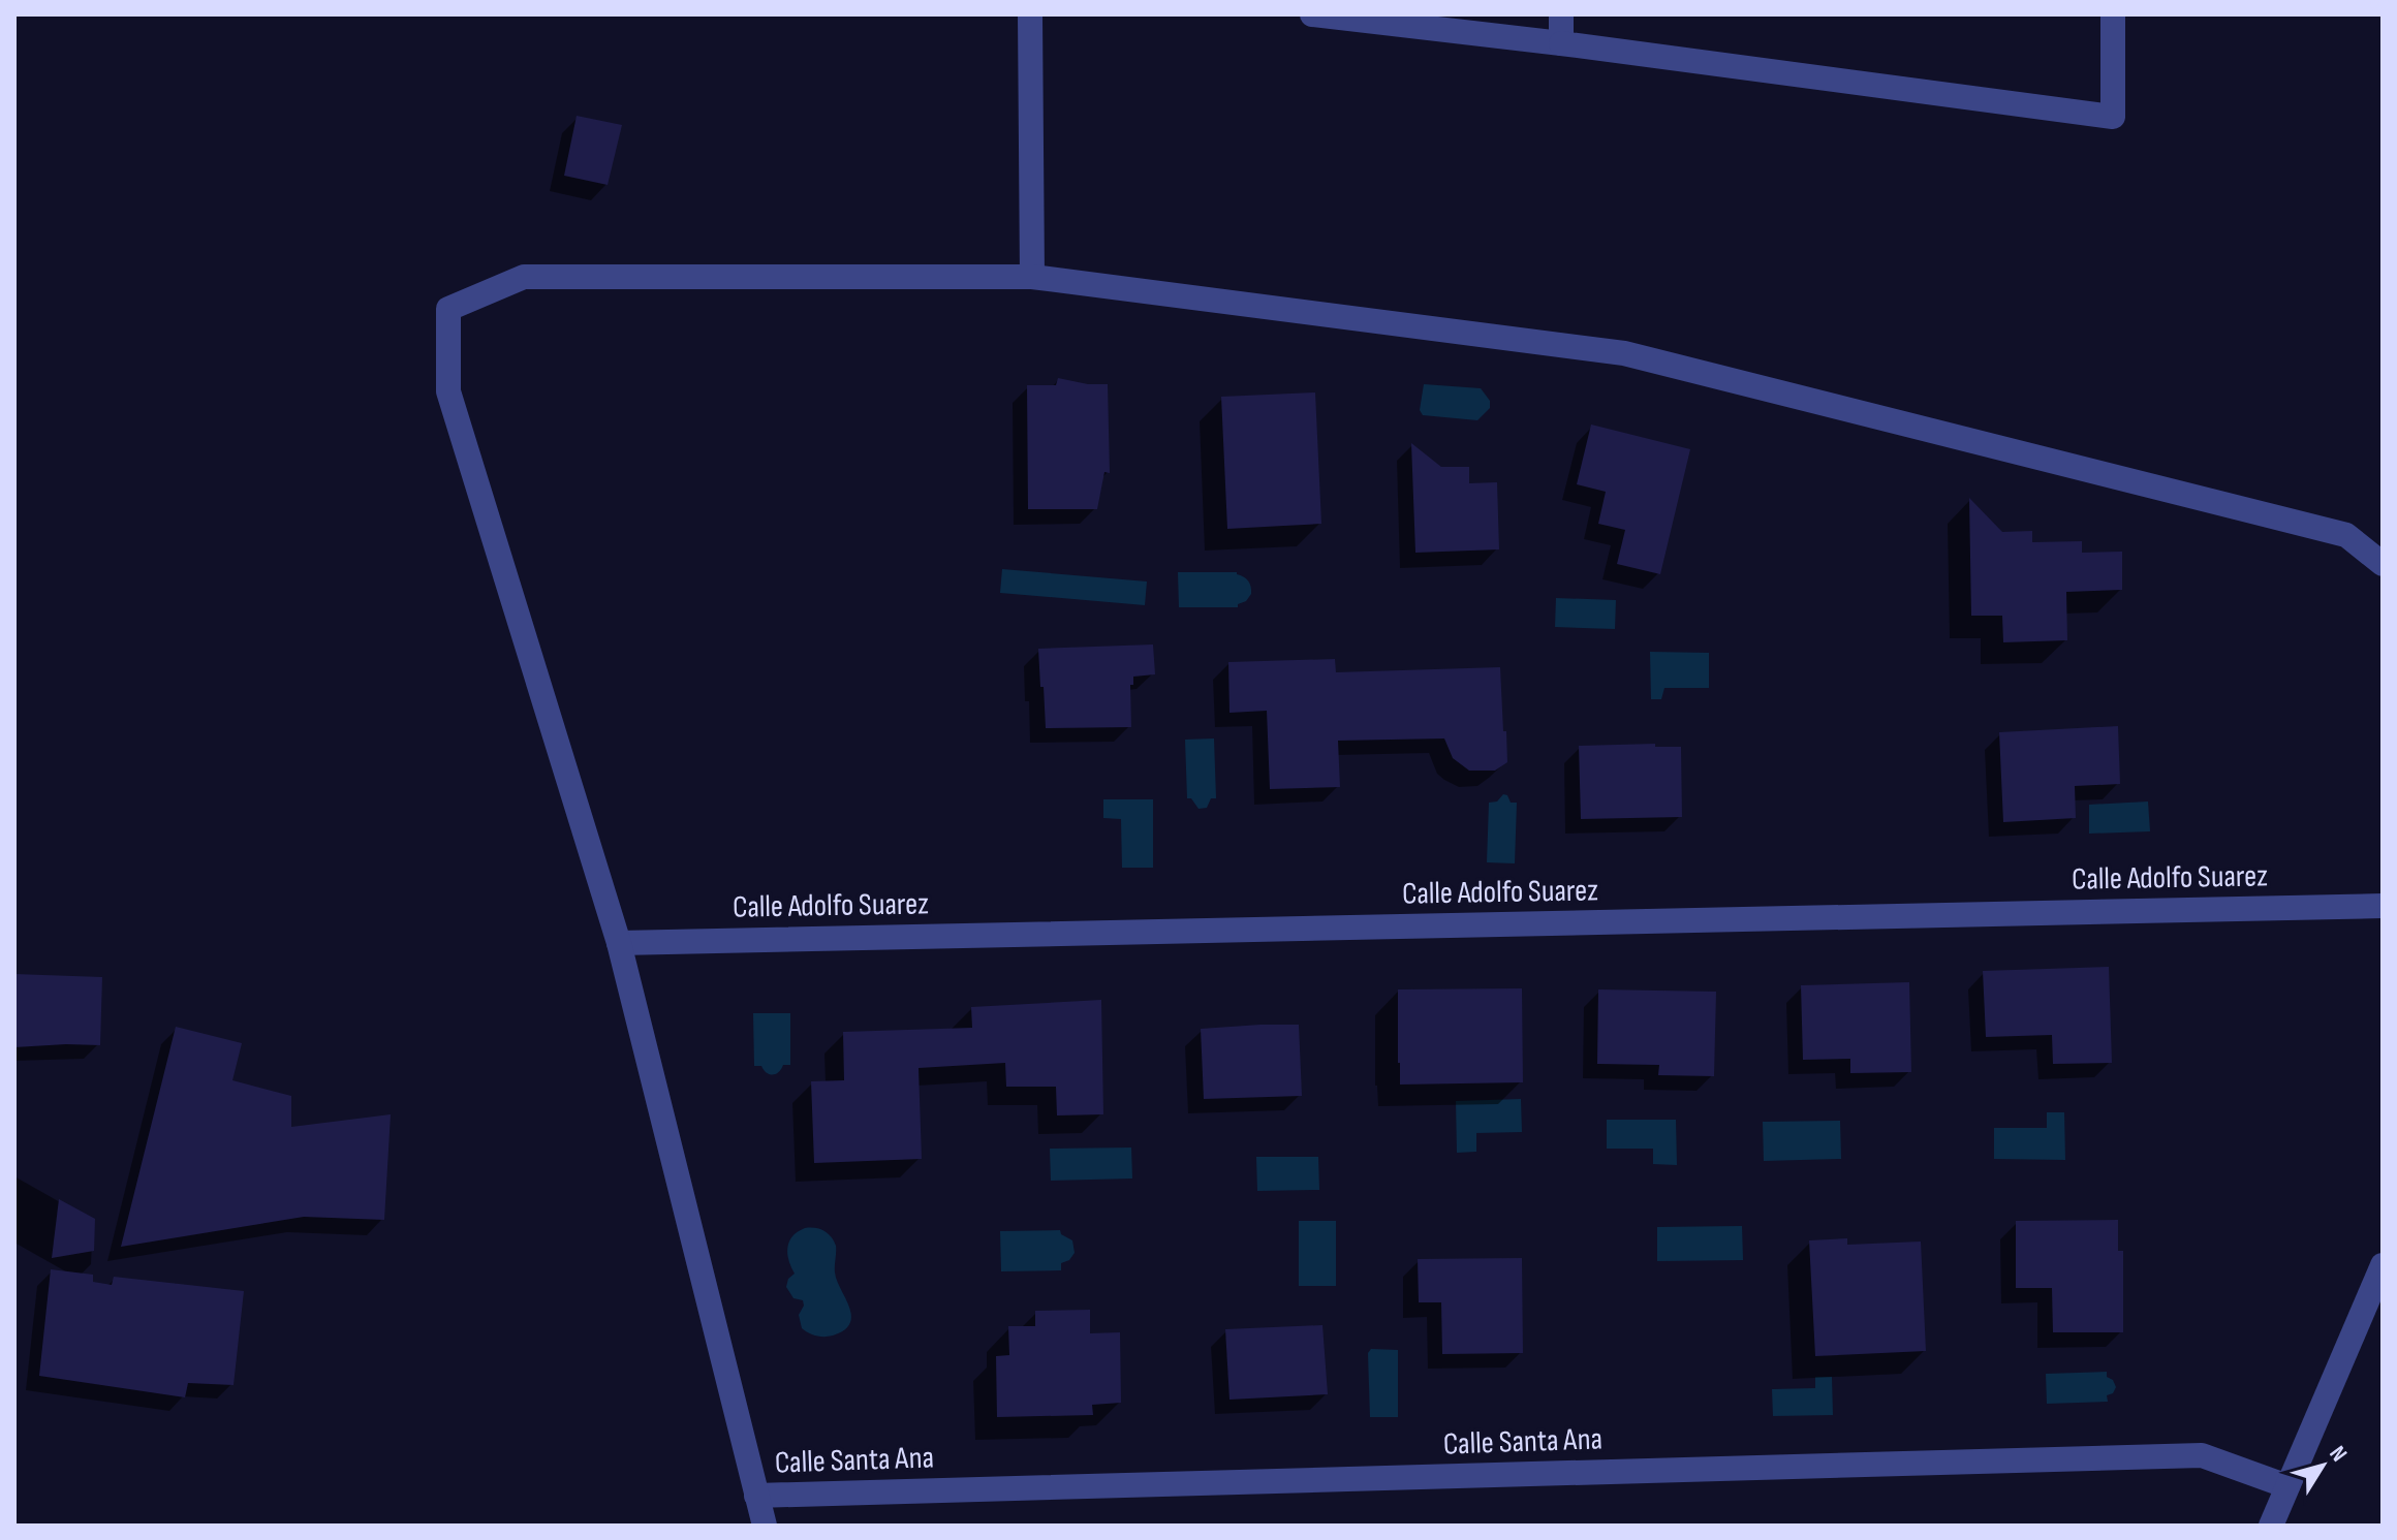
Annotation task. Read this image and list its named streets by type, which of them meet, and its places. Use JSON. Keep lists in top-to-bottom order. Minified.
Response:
{"streets":{"street":["Calle Adolfo Suarez","Calle Santa Ana"]},"north":"top right"}
